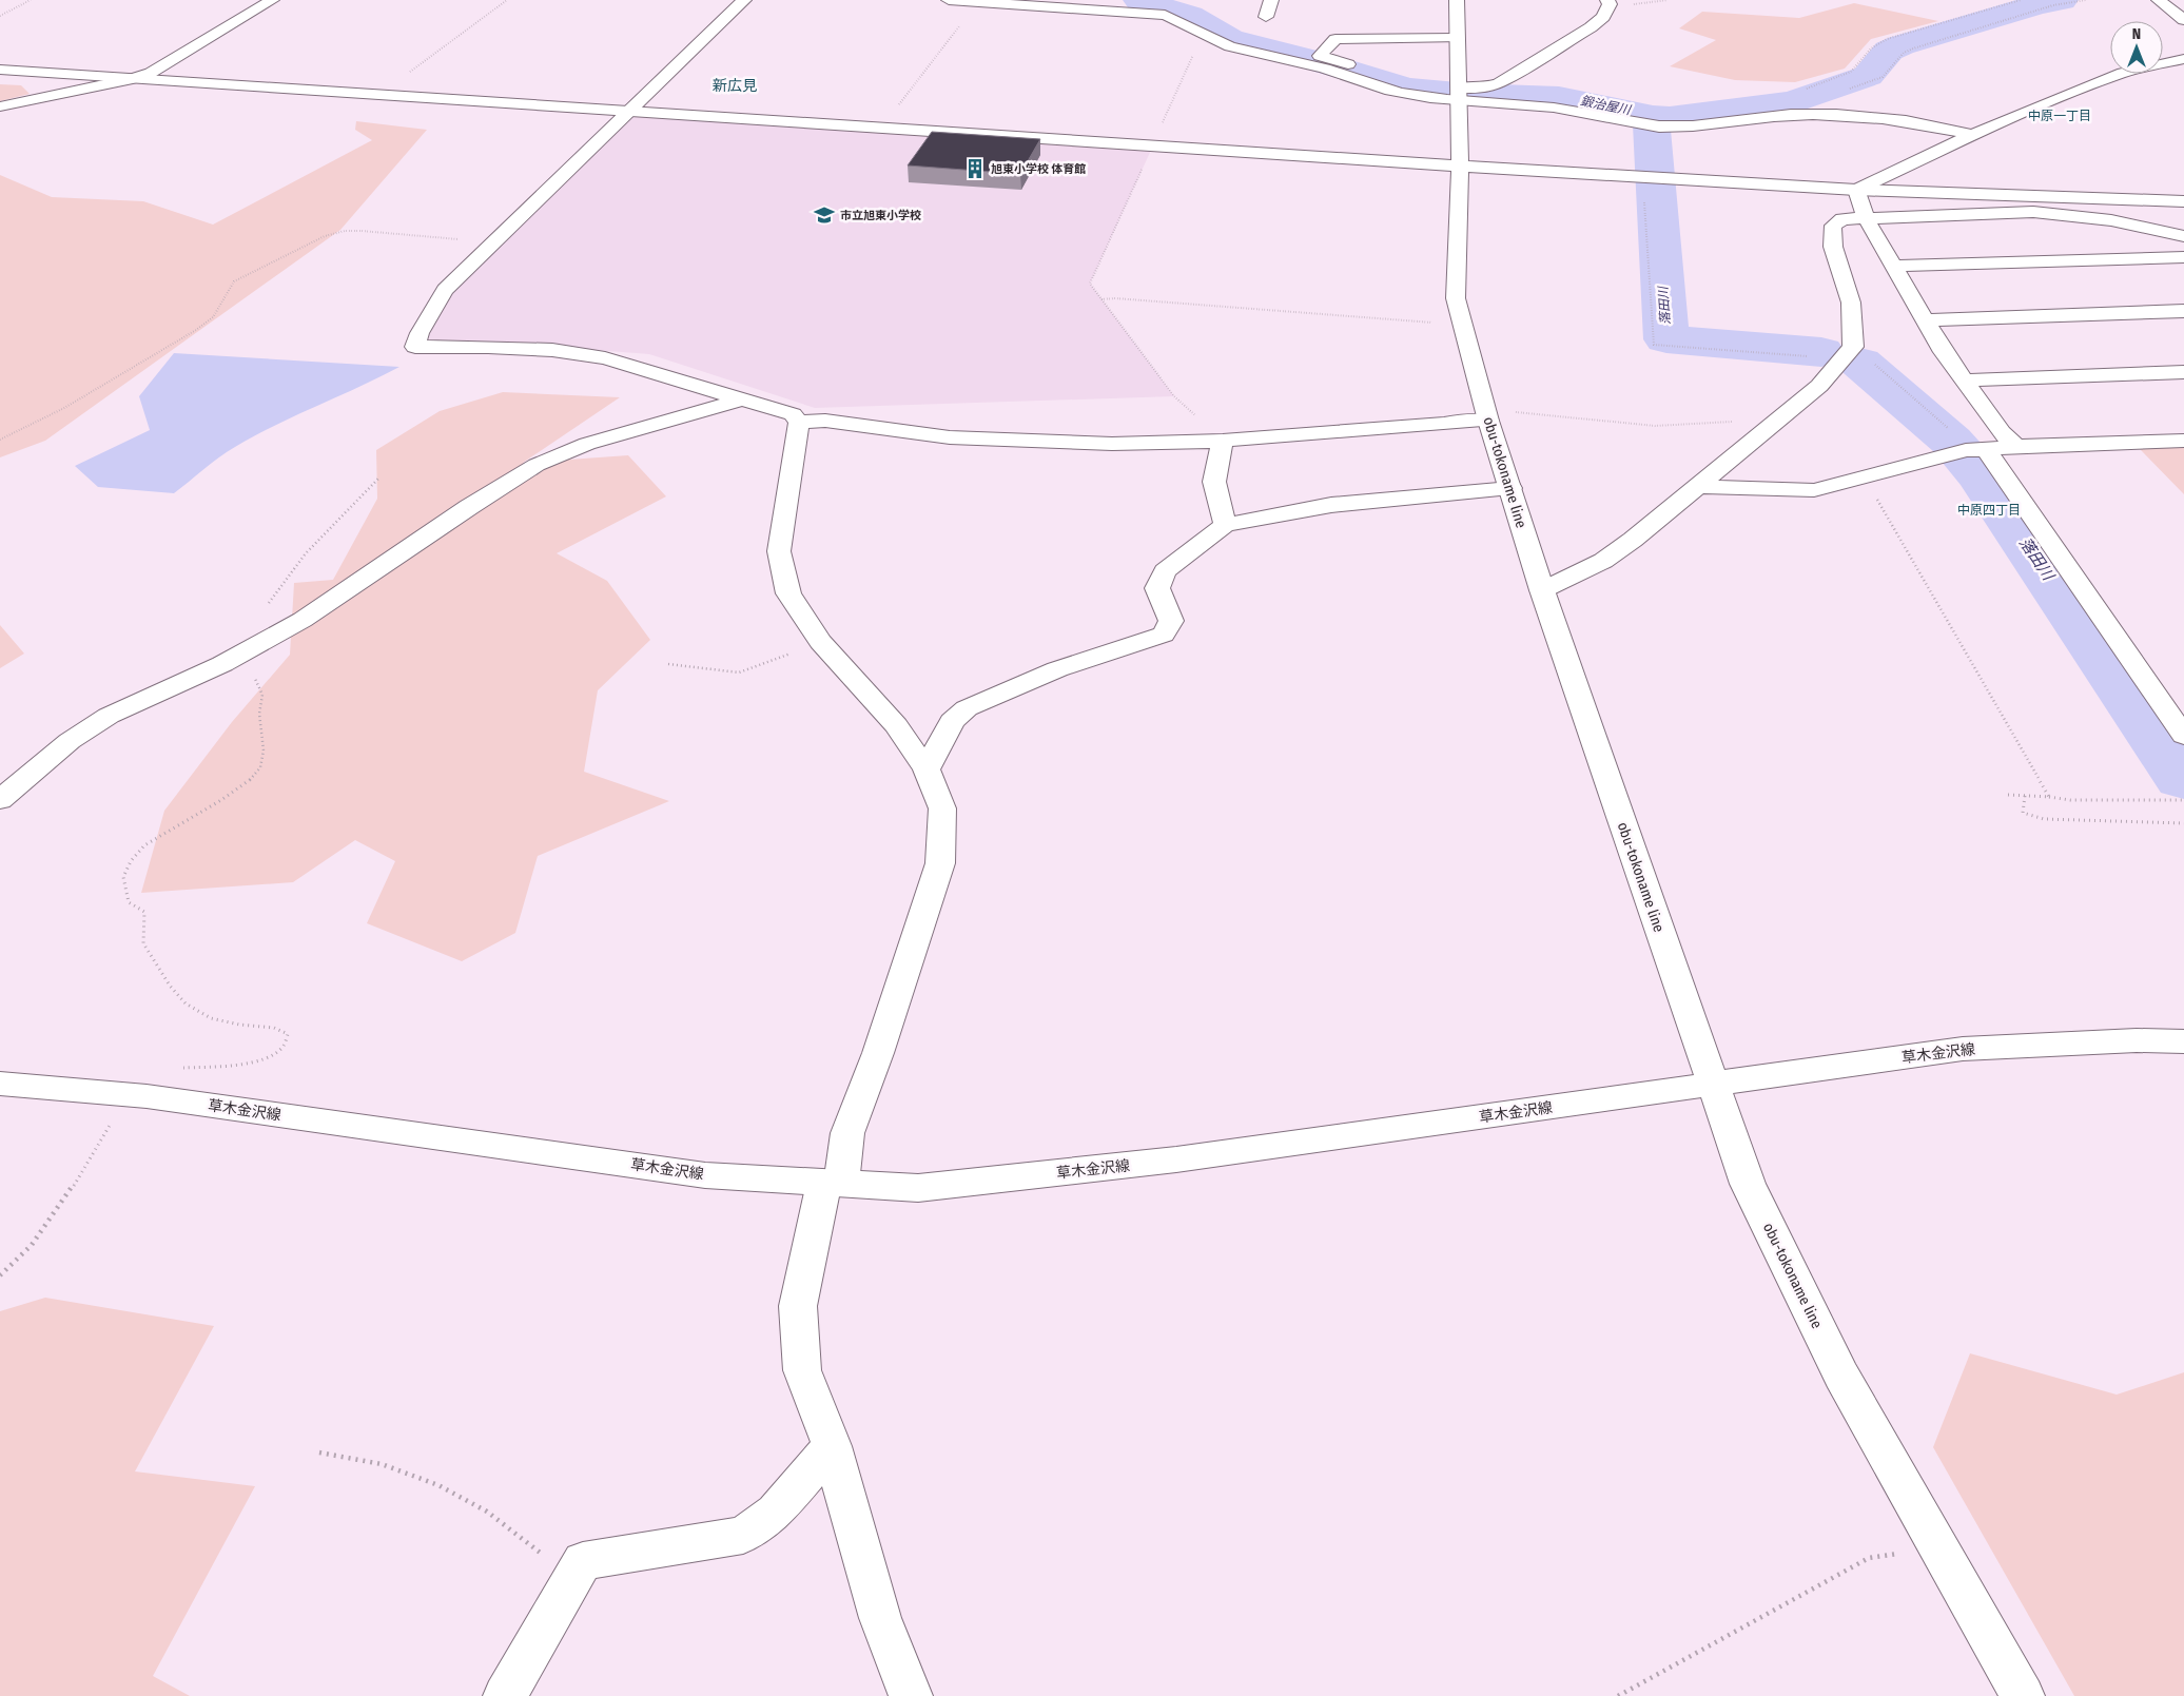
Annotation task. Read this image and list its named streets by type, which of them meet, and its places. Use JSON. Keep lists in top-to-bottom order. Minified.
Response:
{"streets":{"street":["obu-tokoname line","草木金沢線"]},"crossings":[["obu-tokoname line","草木金沢線"]],"districts":["新広見","中原一丁目","中原四丁目"],"water":["鍛治屋川","落田川"],"places":{"building":["旭東小学校 体育館"],"school or university":["市立旭東小学校"]},"north":"top"}
